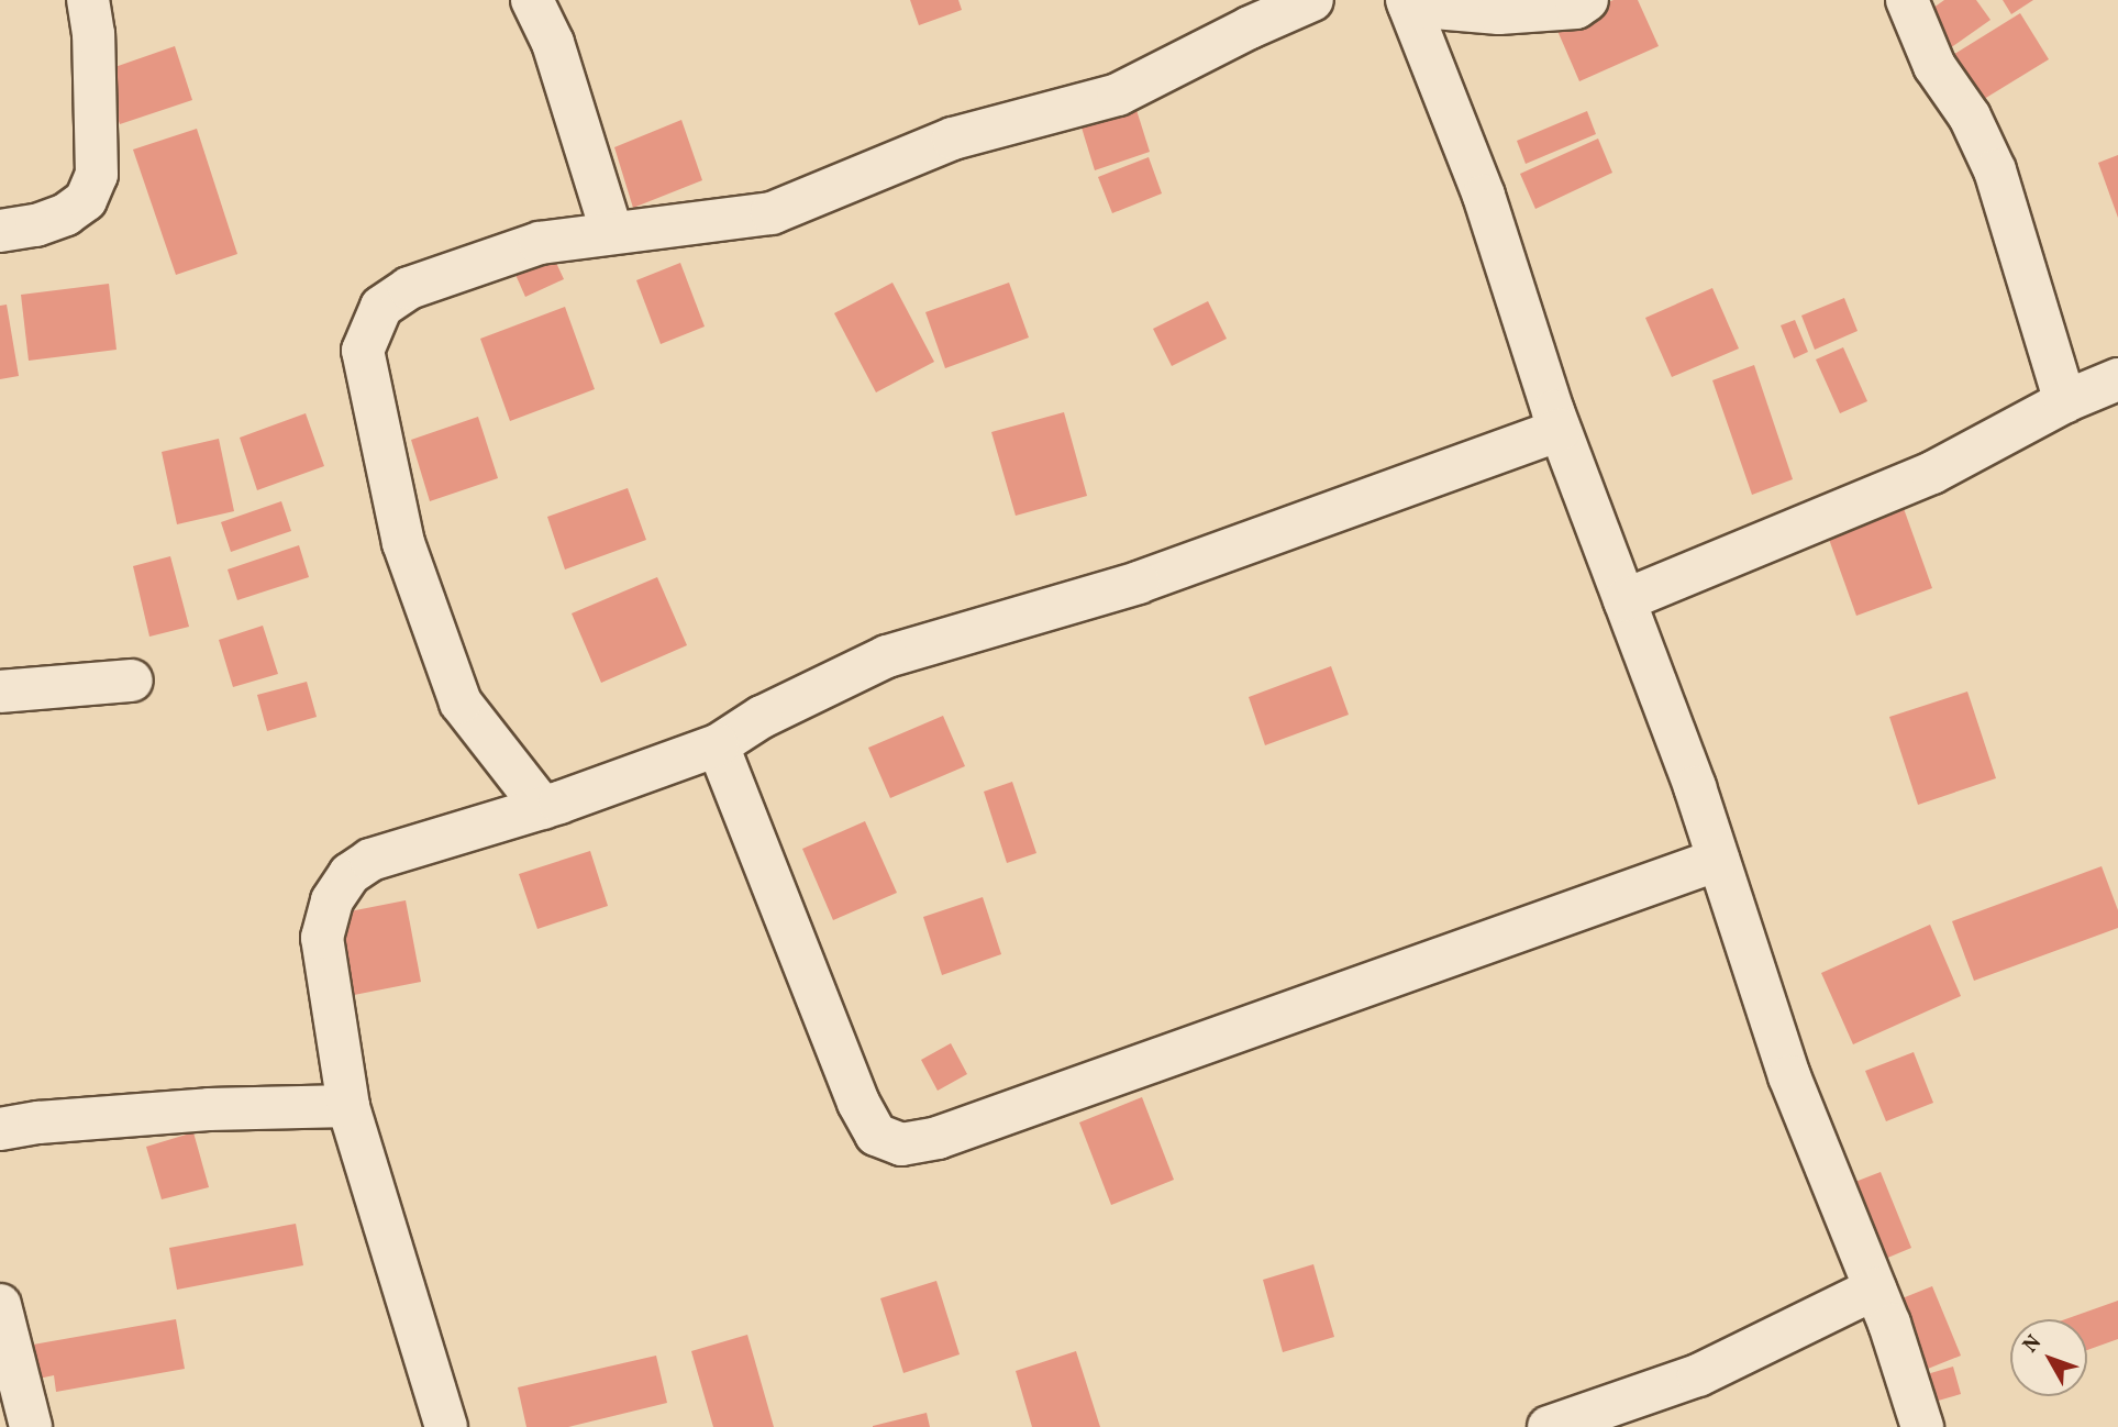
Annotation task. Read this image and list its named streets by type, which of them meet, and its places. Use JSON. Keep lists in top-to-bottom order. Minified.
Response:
{"north":"top left"}
